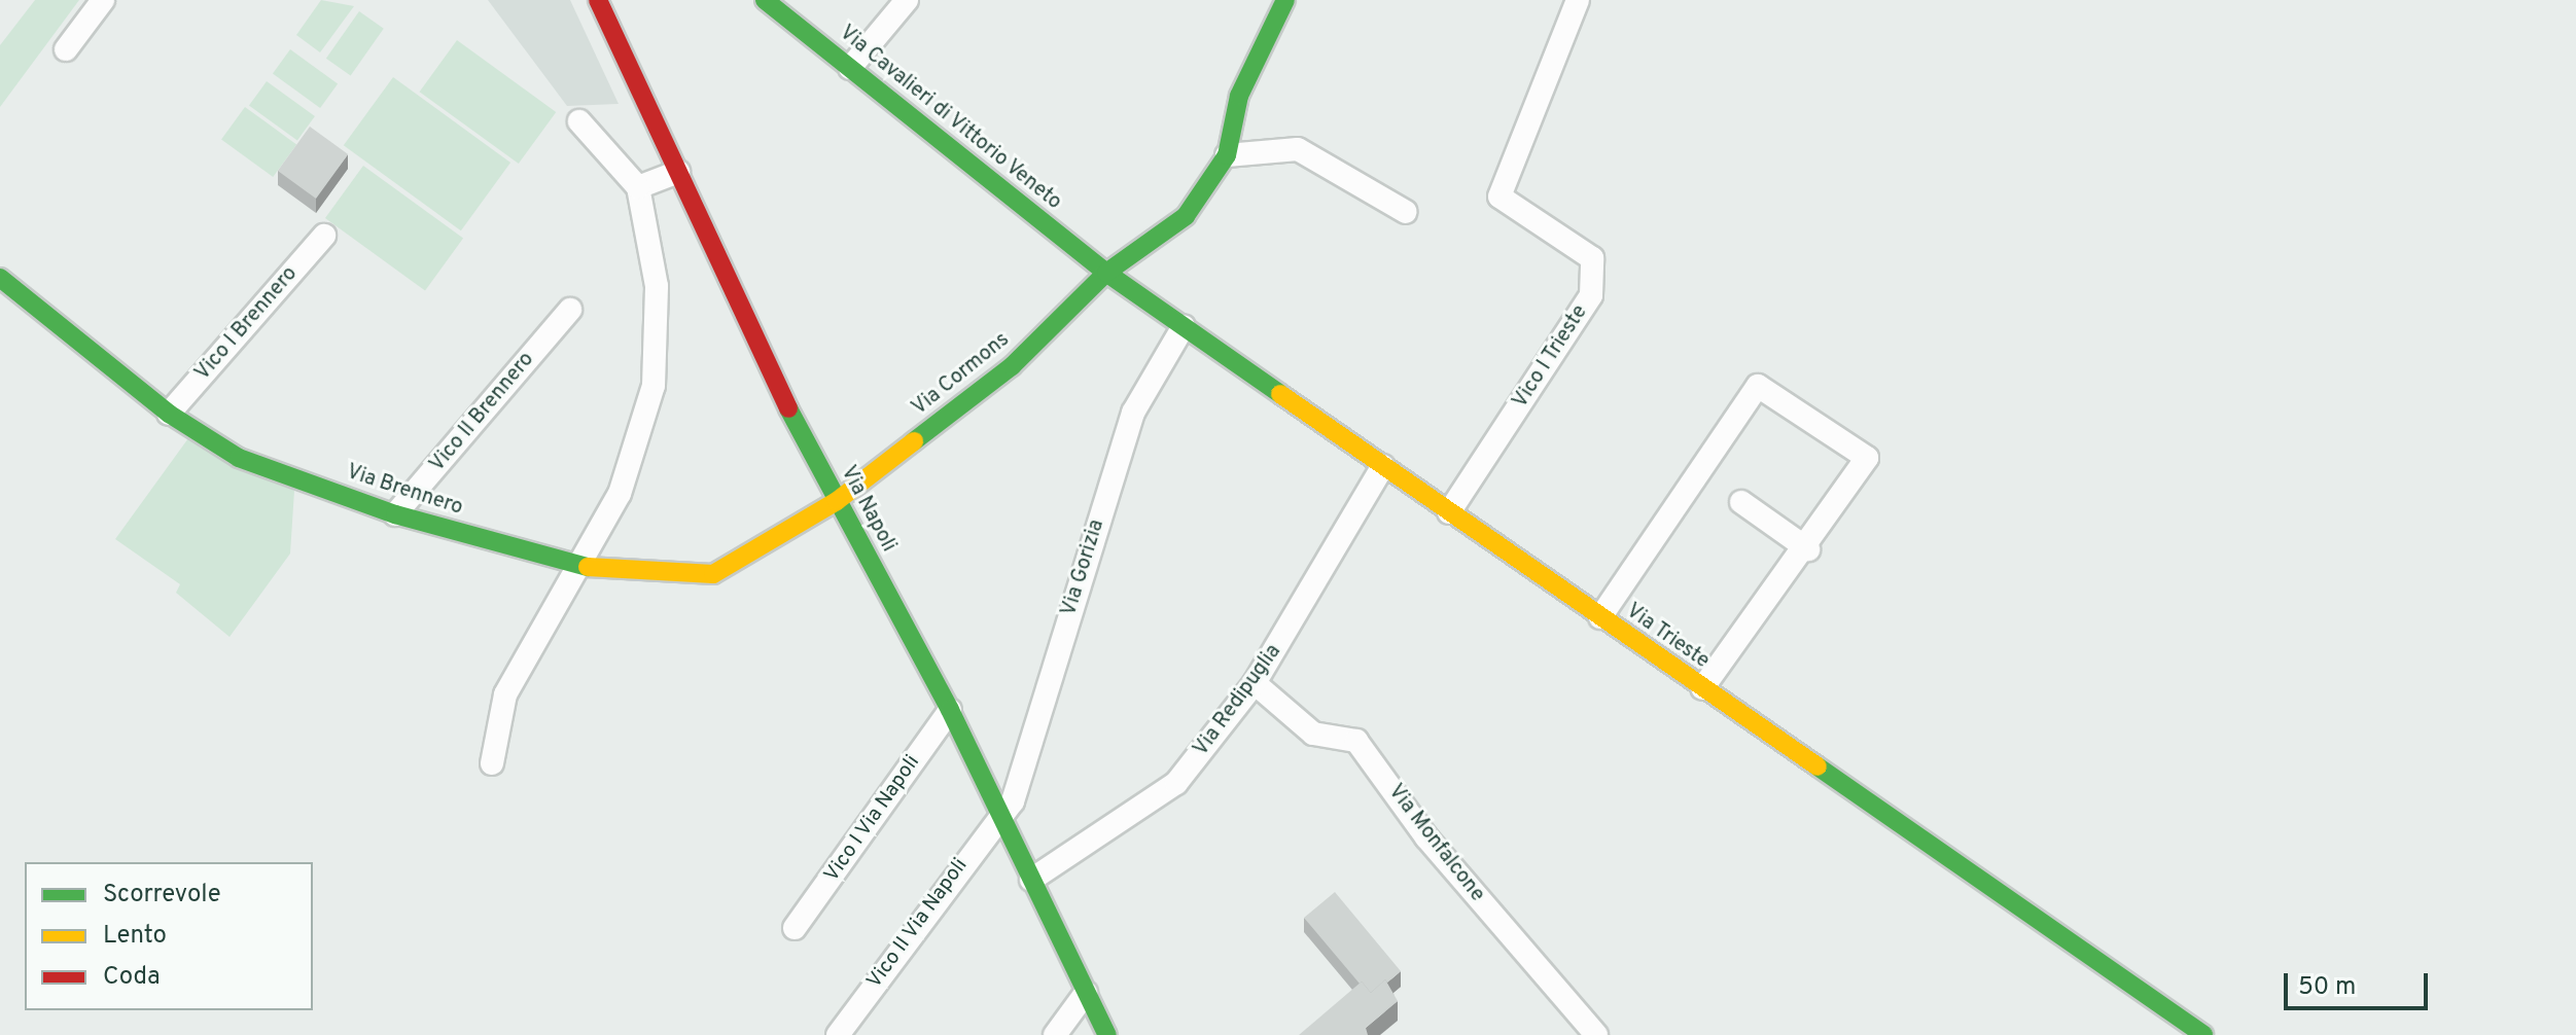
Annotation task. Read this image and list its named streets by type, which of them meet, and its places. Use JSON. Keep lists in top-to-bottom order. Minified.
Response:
{"streets":{"street":["Via Cavalieri di Vittorio Veneto","Vico I Brennero","Vico I Trieste","Via Cormons","Vico II Brennero","Via Brennero","Via Napoli","Via Gorizia","Via Trieste","Via Redipuglia","Vico I Via Napoli","Via Monfalcone","Vico II Via Napoli"]},"crossings":[["Via Cavalieri di Vittorio Veneto","Via Cormons"],["Via Cavalieri di Vittorio Veneto","Via Trieste"],["Vico I Brennero","Via Brennero"],["Vico I Trieste","Via Trieste"],["Via Cormons","Via Brennero"],["Via Cormons","Via Napoli"],["Via Cormons","Via Trieste"],["Vico II Brennero","Via Brennero"],["Via Brennero","Via Napoli"],["Via Napoli","Via Gorizia"],["Via Napoli","Via Redipuglia"],["Via Napoli","Vico I Via Napoli"],["Via Napoli","Vico II Via Napoli"],["Via Gorizia","Via Trieste"],["Via Gorizia","Vico II Via Napoli"],["Via Trieste","Via Redipuglia"],["Via Redipuglia","Via Monfalcone"]],"legend":["Scorrevole","Lento","Coda"],"scale_bar":"50 m"}
